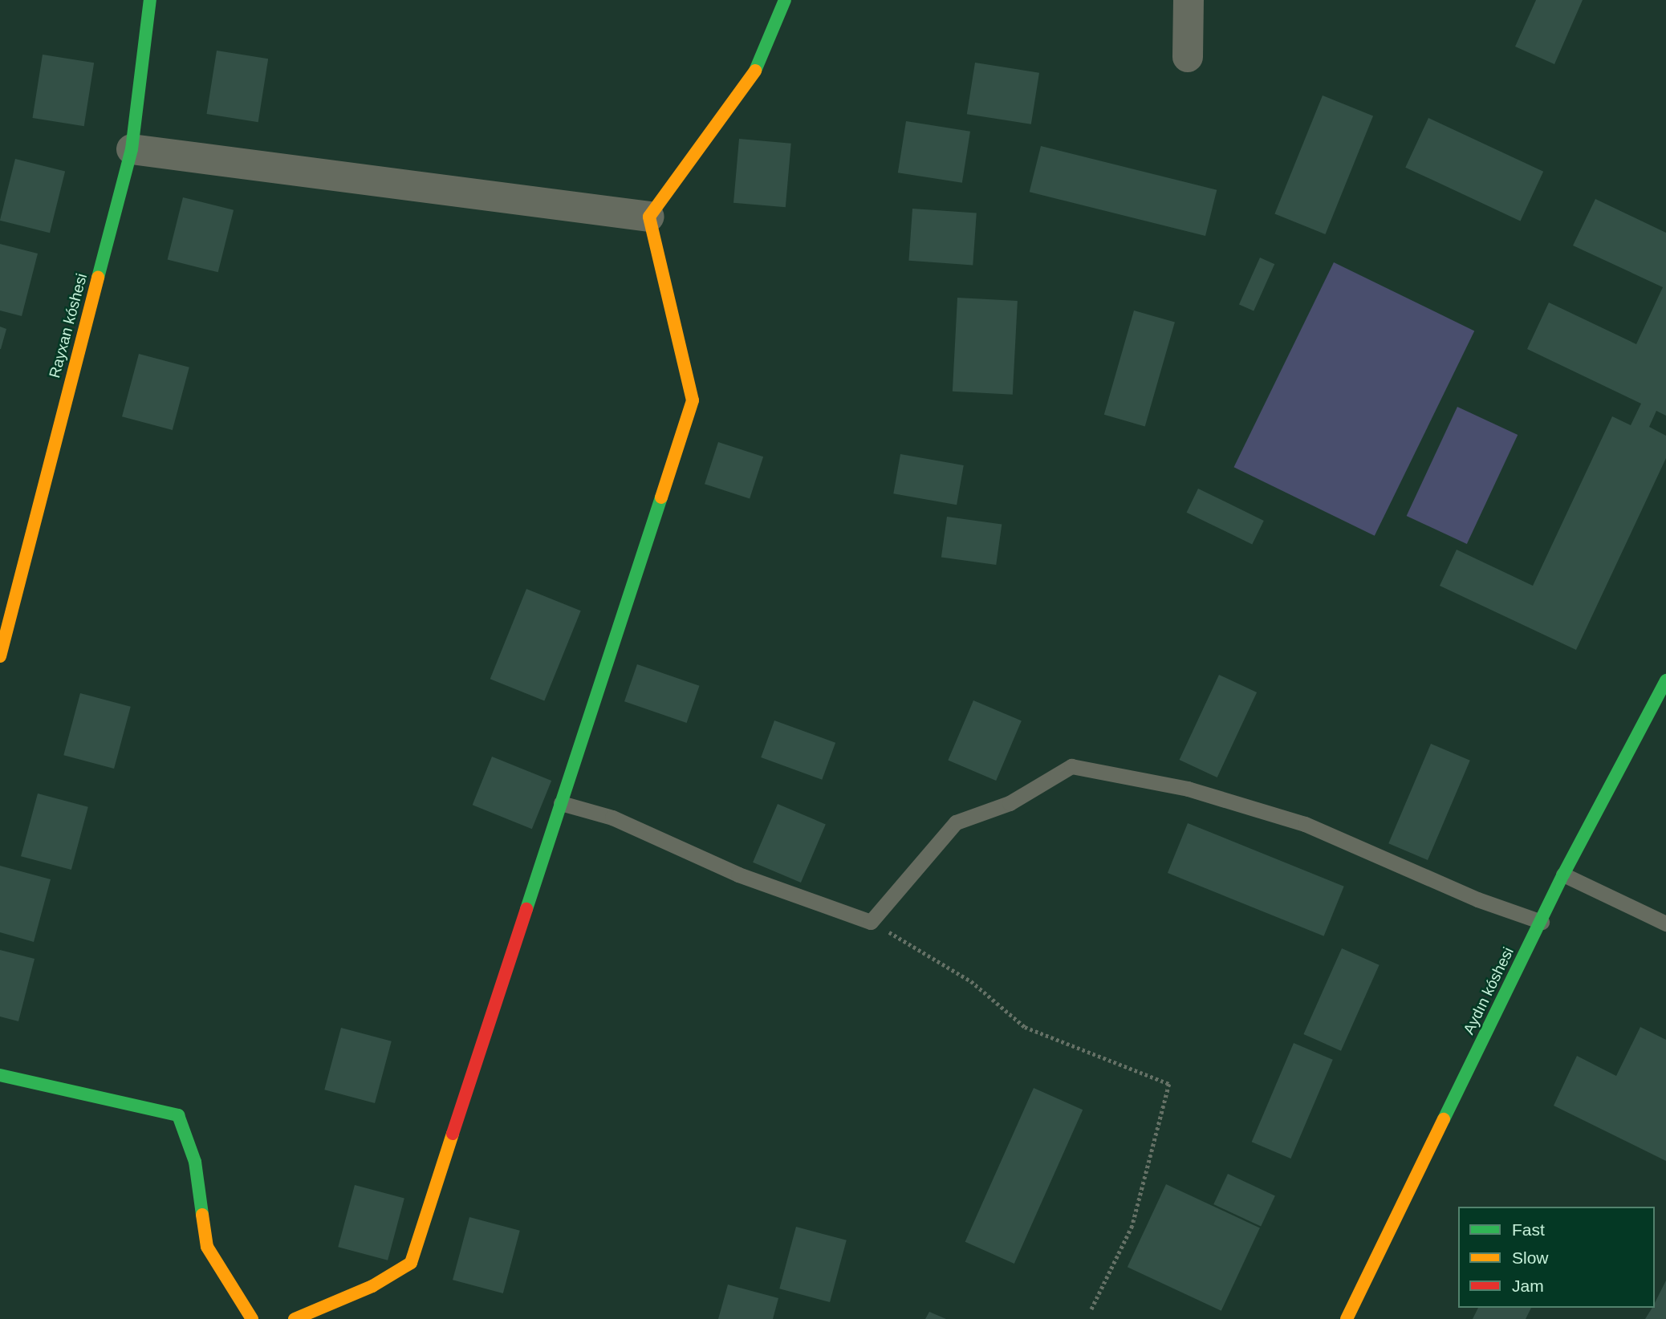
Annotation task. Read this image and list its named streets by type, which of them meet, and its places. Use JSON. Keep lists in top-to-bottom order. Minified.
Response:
{"streets":{"street":["Rayxan kóshesi","Aydın kóshesi"]},"legend":["Fast","Slow","Jam"]}
